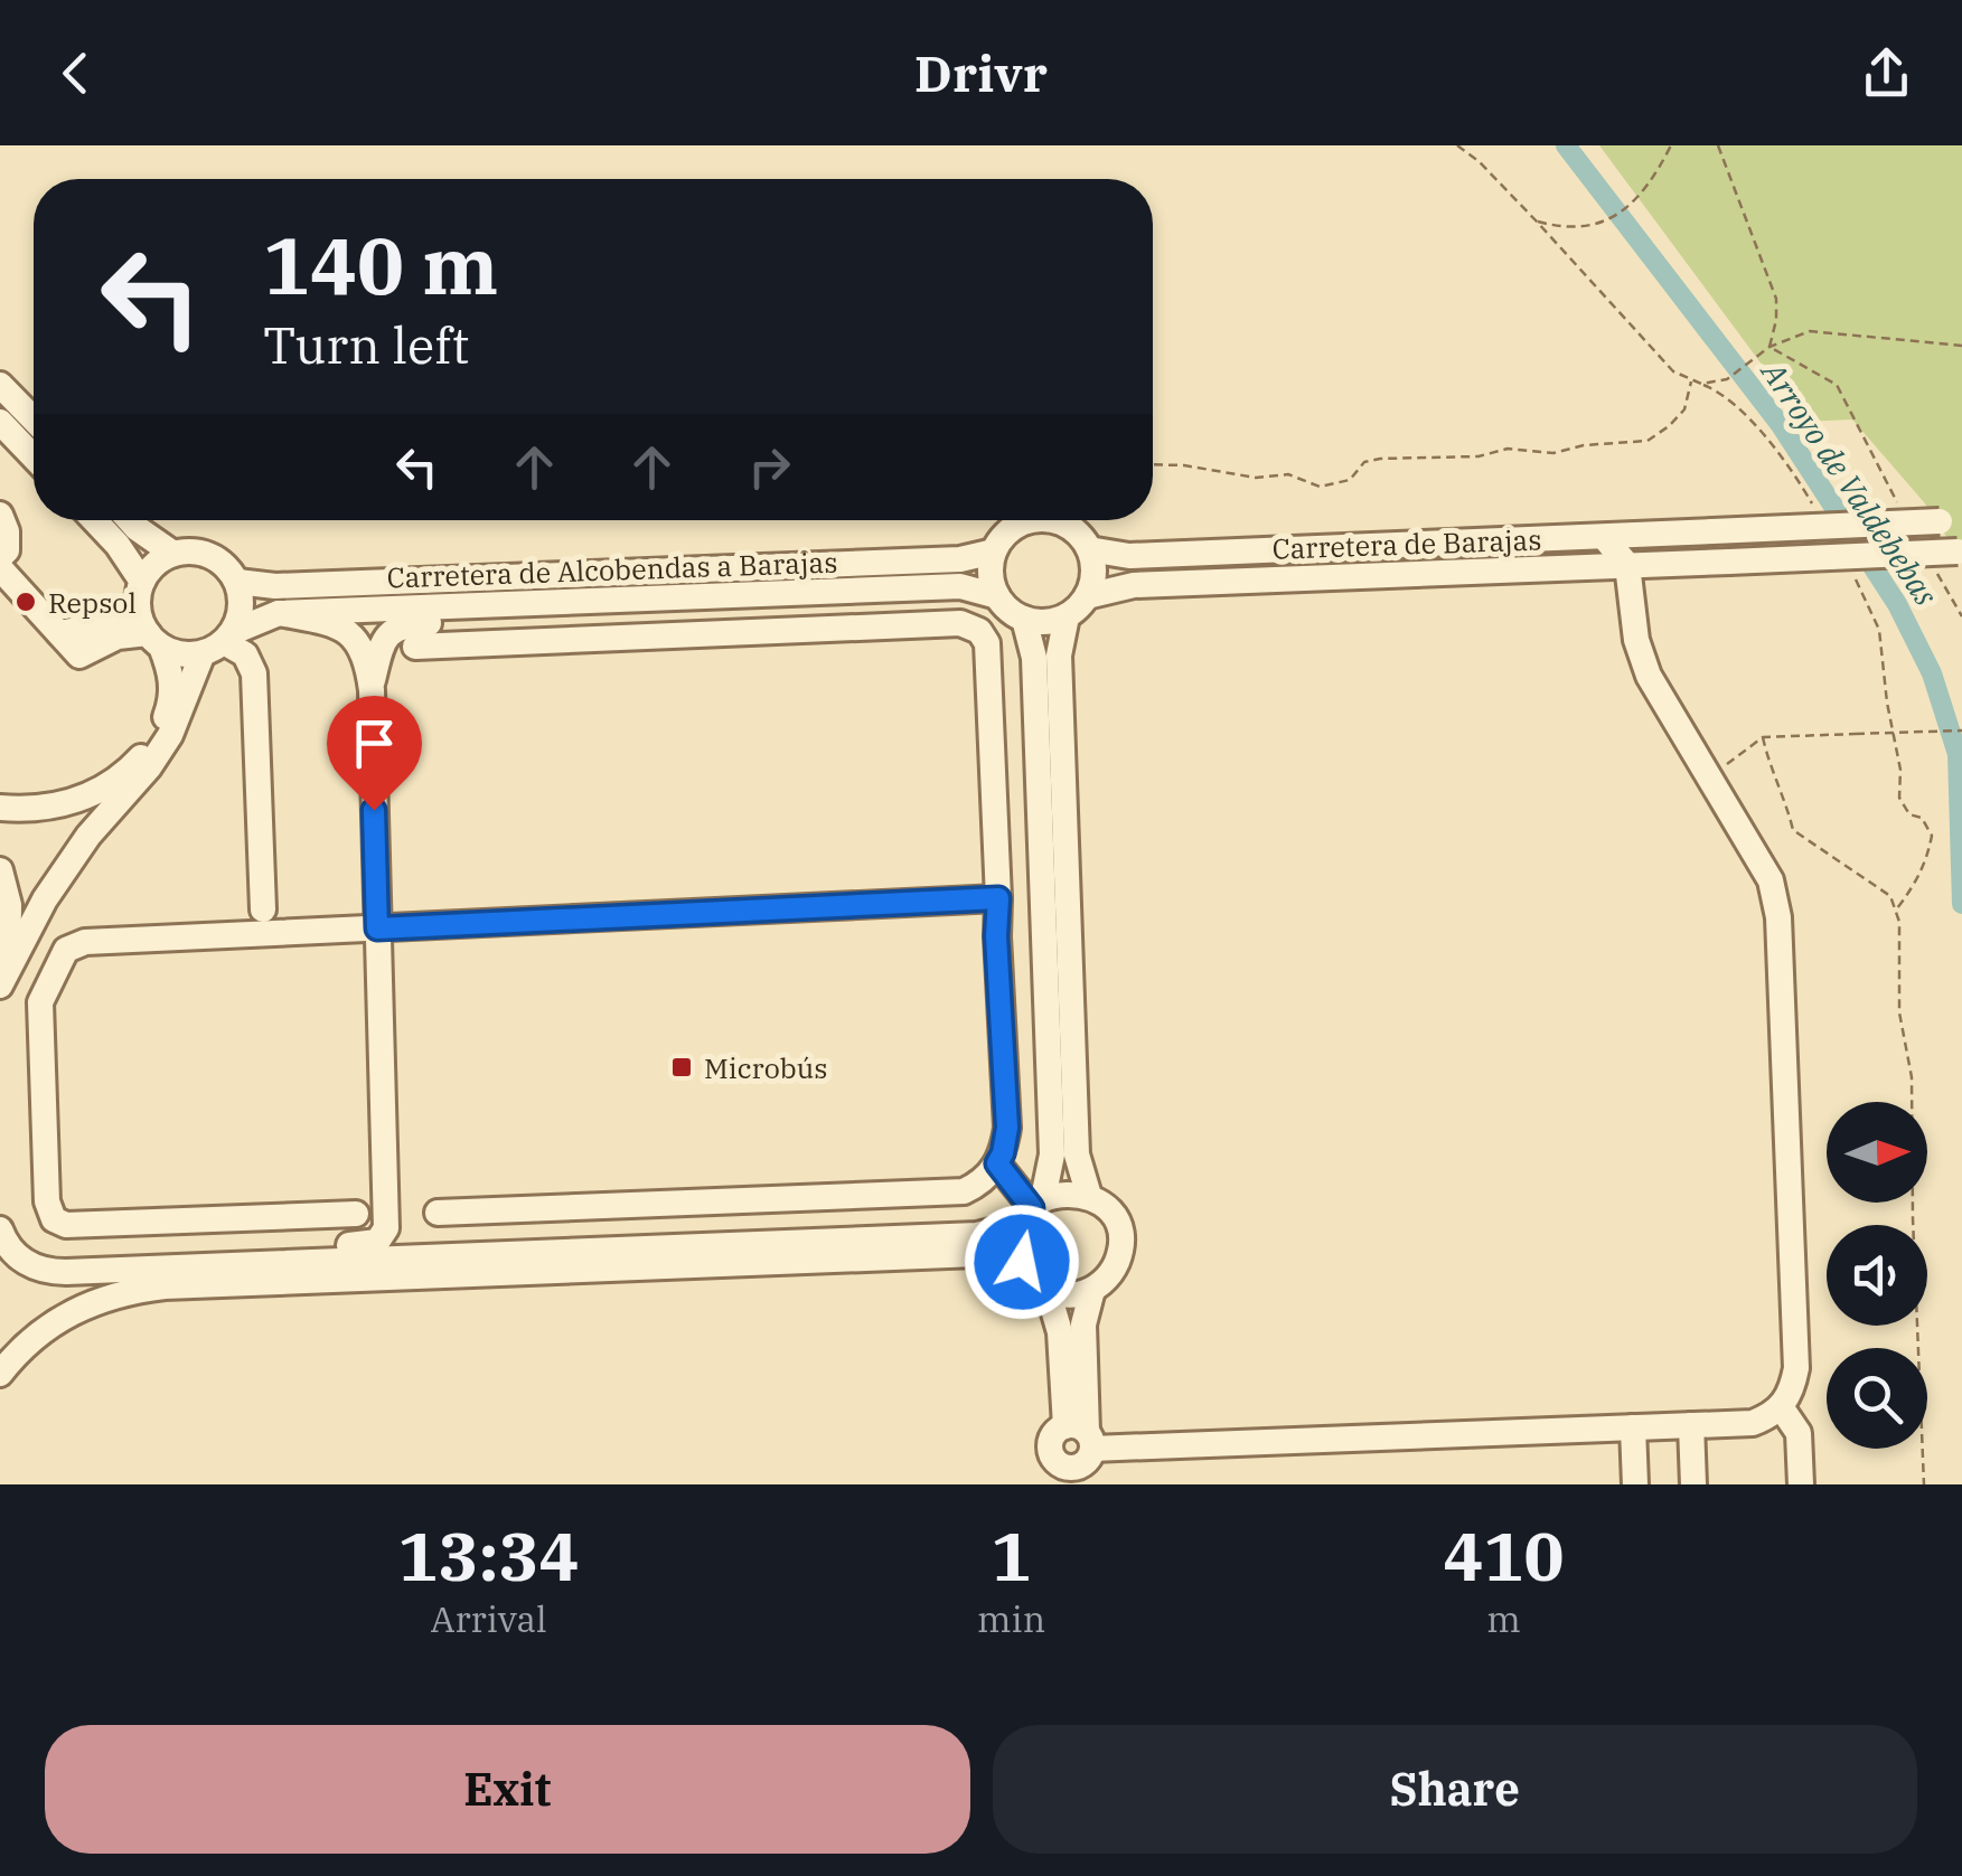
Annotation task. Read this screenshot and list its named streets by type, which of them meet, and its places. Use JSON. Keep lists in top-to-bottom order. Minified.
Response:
{"streets":{"street":["Carretera de Barajas","Carretera de Alcobendas a Barajas"]},"water":["Arroyo de Valdebebas"],"places":{"other":["Repsol"],"transit":["Microbús"]},"north":"right","page":{"header":"Drivr","turn":["140 m","Turn left"],"eta":["13:34","Arrival","1","min","410","m"],"buttons":["Exit","Share"]}}
